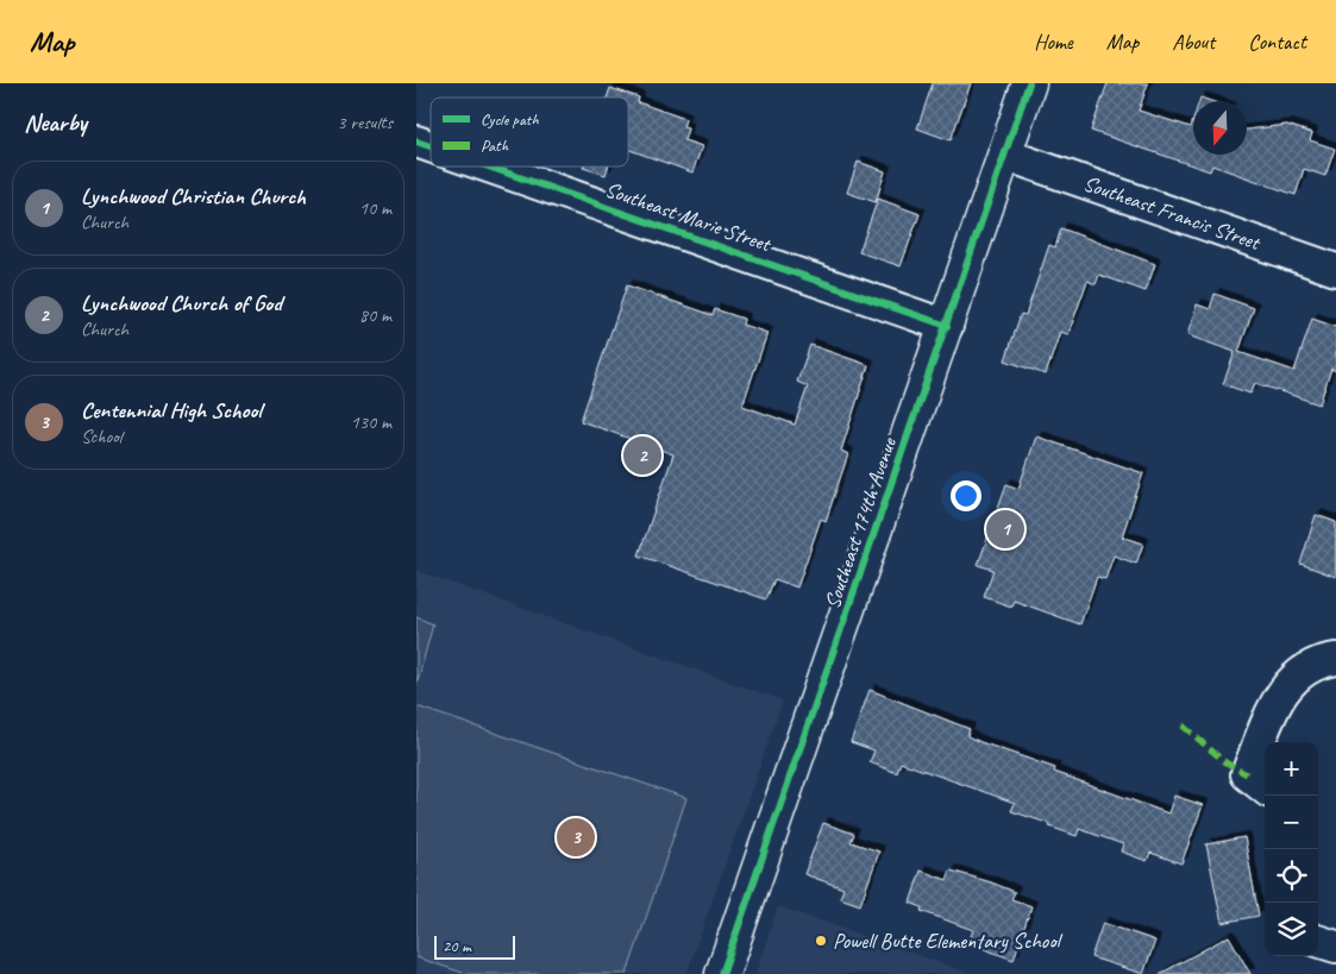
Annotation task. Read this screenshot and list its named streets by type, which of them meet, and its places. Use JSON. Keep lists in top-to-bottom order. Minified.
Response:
{"streets":{"street":["Southeast Francis Street","Southeast Marie Street","Southeast 174th Avenue"]},"crossings":[["Southeast Francis Street","Southeast 174th Avenue"],["Southeast Marie Street","Southeast 174th Avenue"]],"places":["Powell Butte Elementary School"],"legend":["Cycle path","Path"],"scale_bar":"20 m","north":"bottom","page":{"header":"Map","nav":["Home","Map","About","Contact"],"heading":["Nearby","3 results"],"list":[{"mark":"1","name":"Lynchwood Christian Church","note":"Church","value":"10 m"},{"mark":"2","name":"Lynchwood Church of God","note":"Church","value":"80 m"},{"mark":"3","name":"Centennial High School","note":"School","value":"130 m"}],"pins":["2","1","3"],"map_buttons":["+","−"],"scale":"20 m"}}
